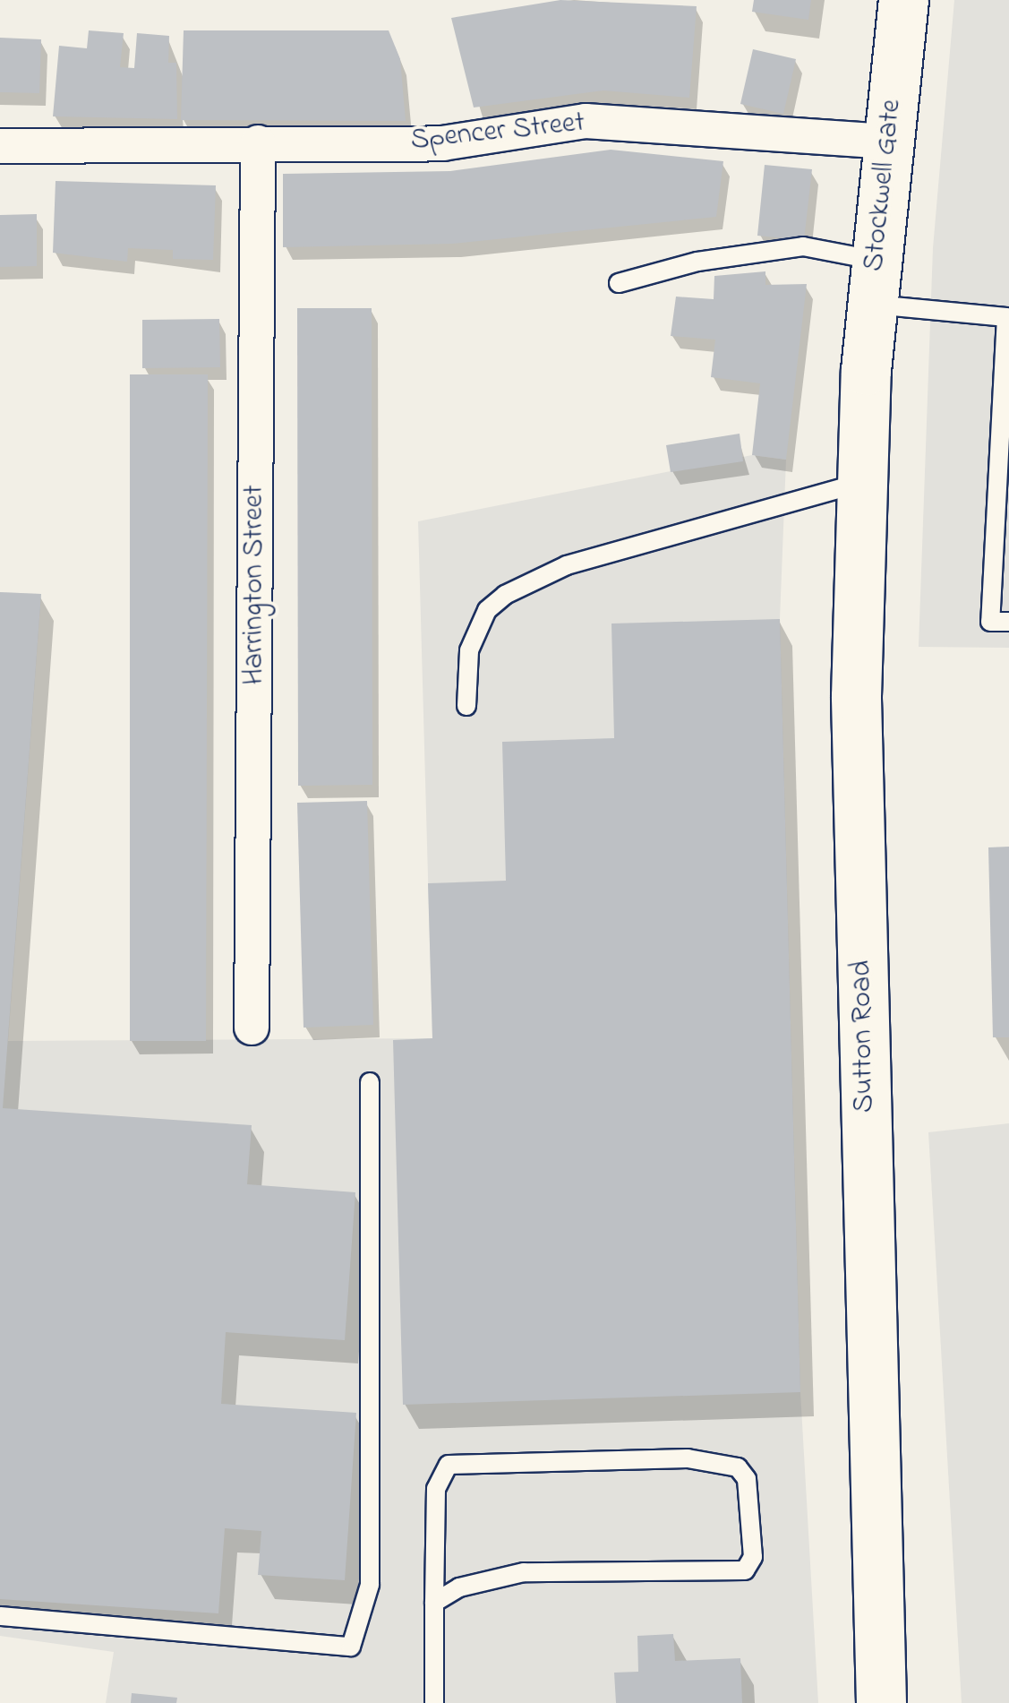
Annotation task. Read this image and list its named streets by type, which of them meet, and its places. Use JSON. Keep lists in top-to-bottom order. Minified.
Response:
{"streets":{"highway":["Stockwell Gate","Sutton Road"],"street":["Spencer Street","Harrington Street"]},"crossings":[["Spencer Street","Stockwell Gate"],["Spencer Street","Harrington Street"],["Stockwell Gate","Sutton Road"]]}
